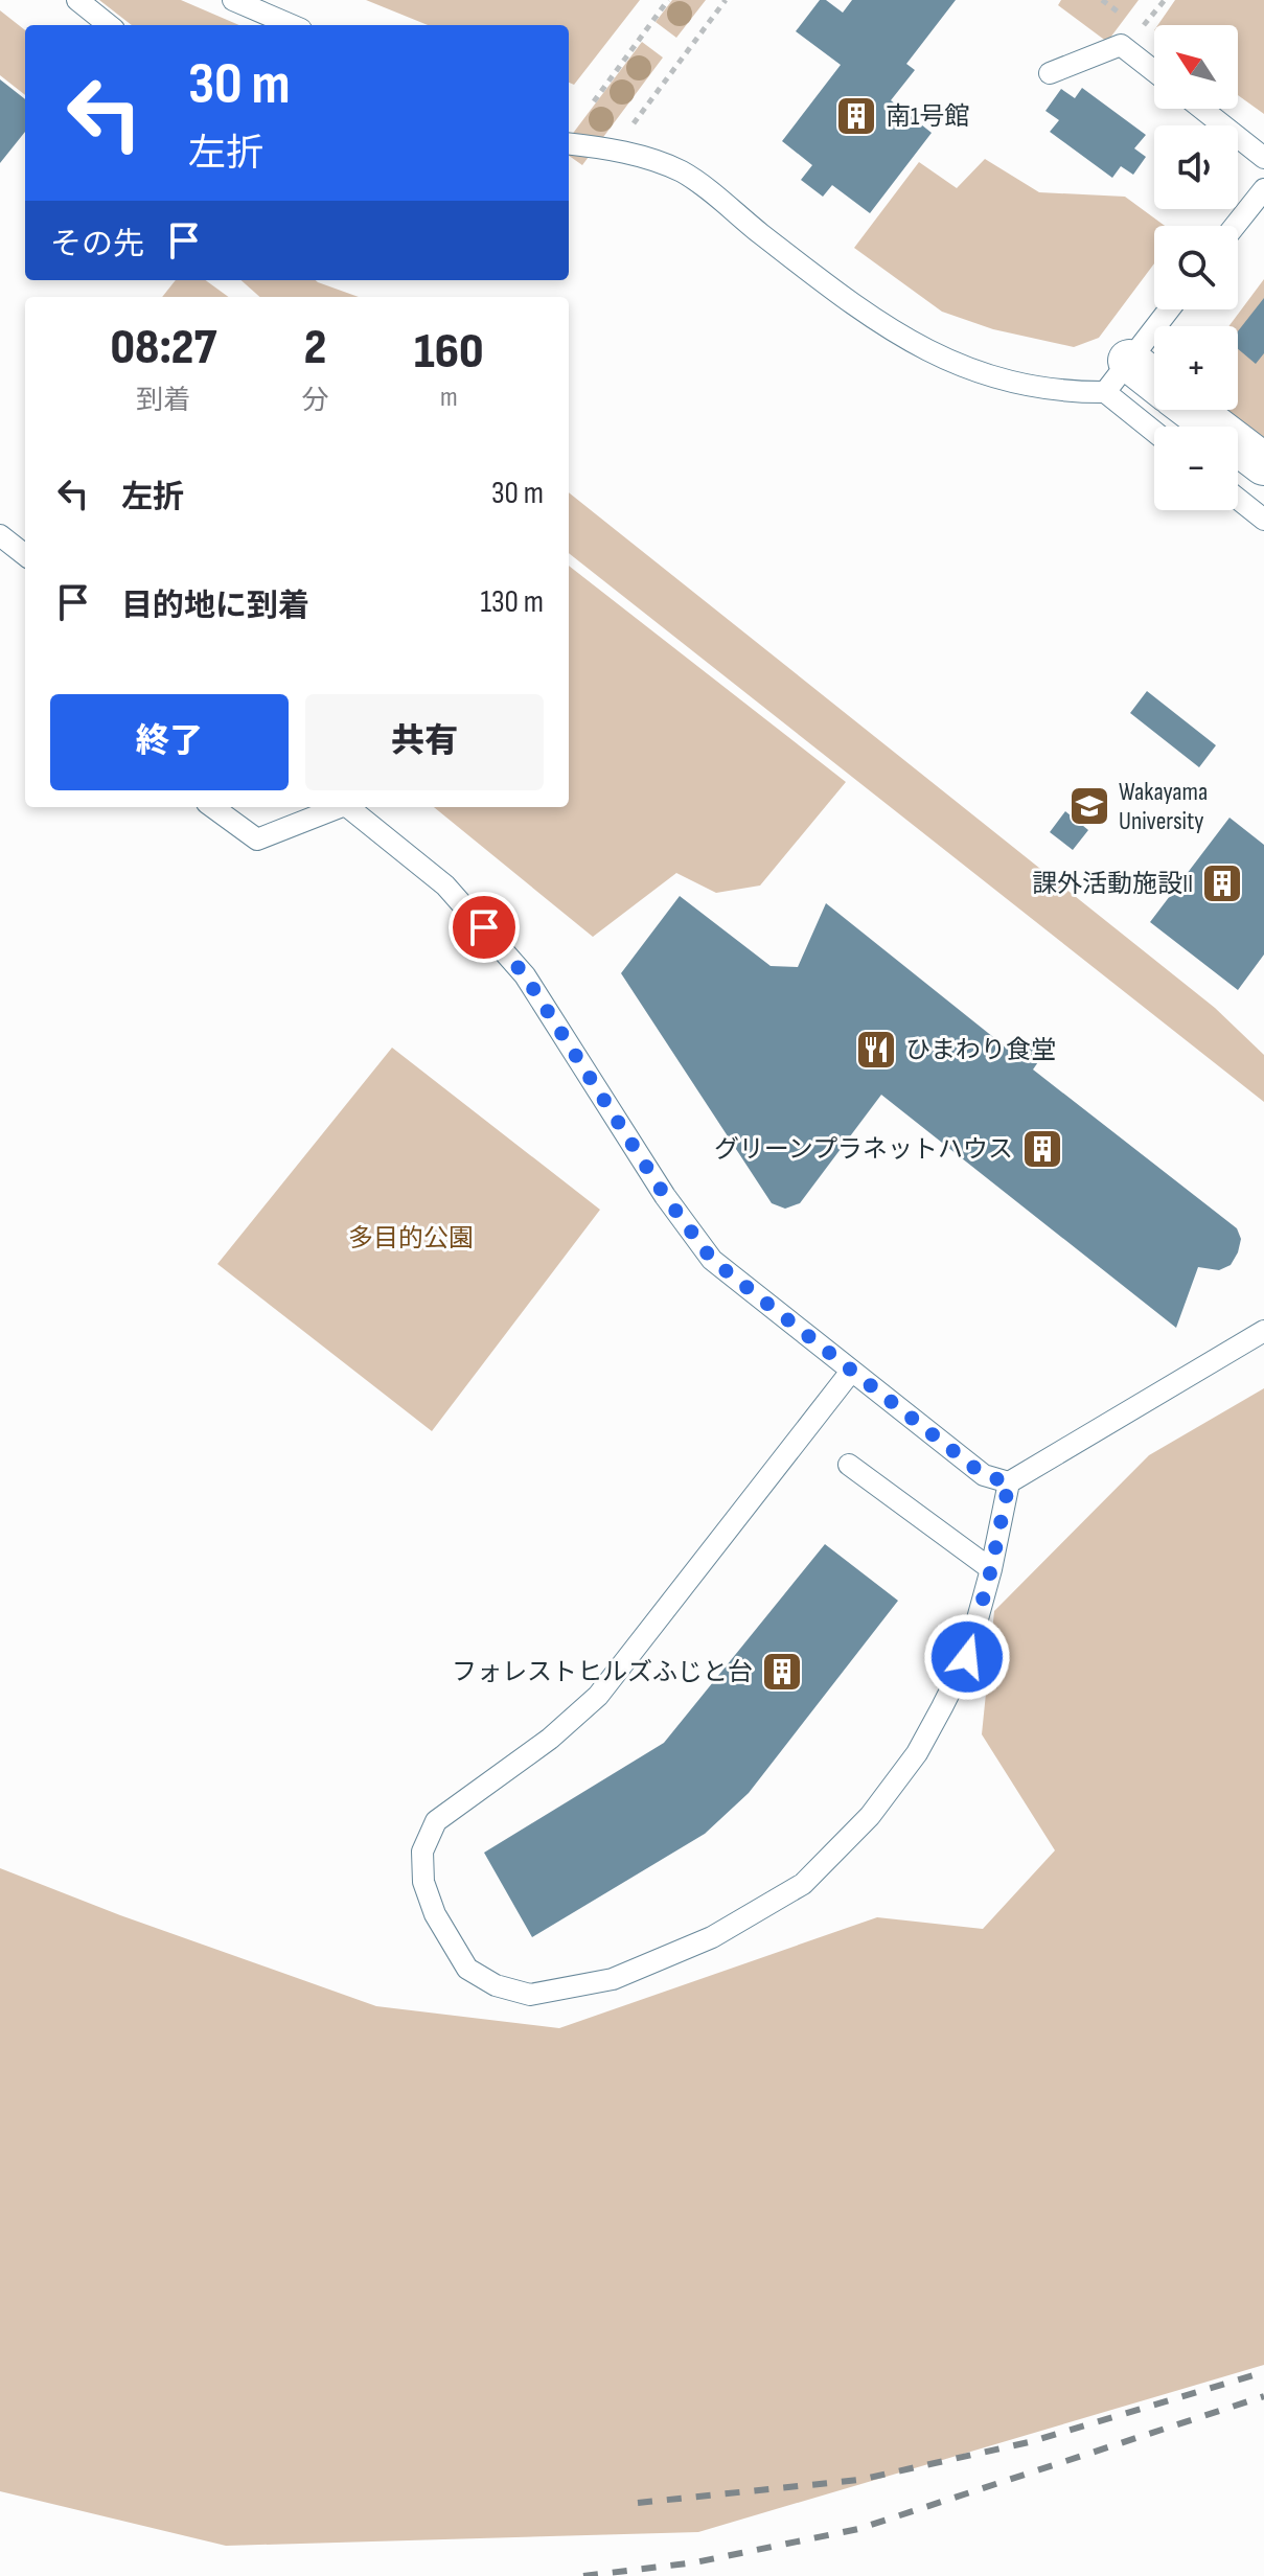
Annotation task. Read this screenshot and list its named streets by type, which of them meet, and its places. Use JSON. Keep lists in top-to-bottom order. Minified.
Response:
{"parks":["多目的公園"],"places":{"building":["南1号館","課外活動施設II","グリーンプラネットハウス","フォレストヒルズふじと台"],"school or university":["Wakayama University"],"restaurant":["ひまわり食堂"]},"north":"top left","page":{"map_buttons":["+","−"],"turn":["30 m","左折"],"then":"その先","eta":["08:27","到着","2","分","160","m"],"list":[{"name":"左折","value":"30 m"},{"name":"目的地に到着","value":"130 m"}],"buttons":["終了","共有"]}}
